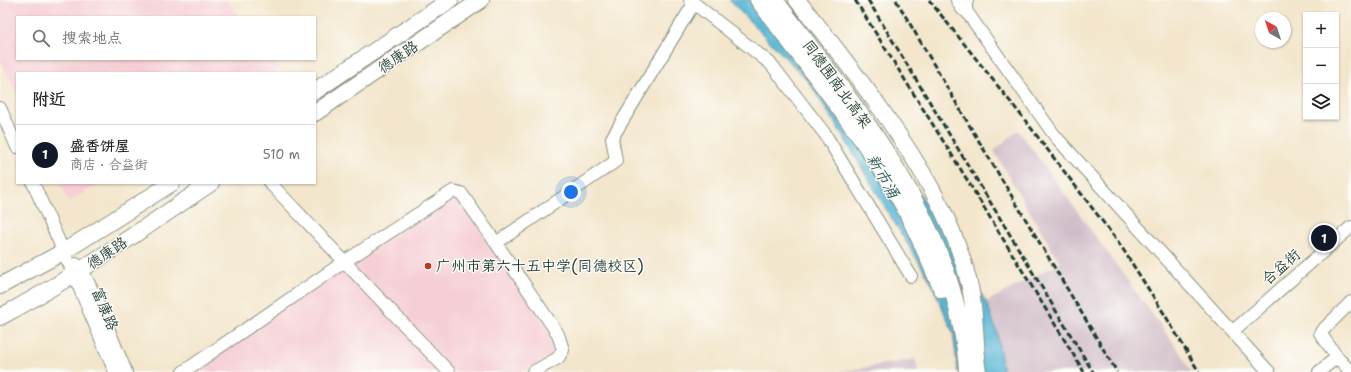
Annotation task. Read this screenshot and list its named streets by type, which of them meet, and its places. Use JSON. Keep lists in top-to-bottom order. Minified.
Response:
{"streets":{"main road":["德康路","同德围南北高架"],"street":["合益街","富康路"]},"crossings":[["德康路","富康路"]],"water":["新市涌"],"places":["广州市第六十五中学(同德校区)"],"north":"top left","page":{"map_buttons":["+","−"],"search":"搜索地点","heading":"附近","list":[{"mark":"1","name":"盛香饼屋","note":"商店 · 合益街","value":"510 m"}],"pins":"1"}}
